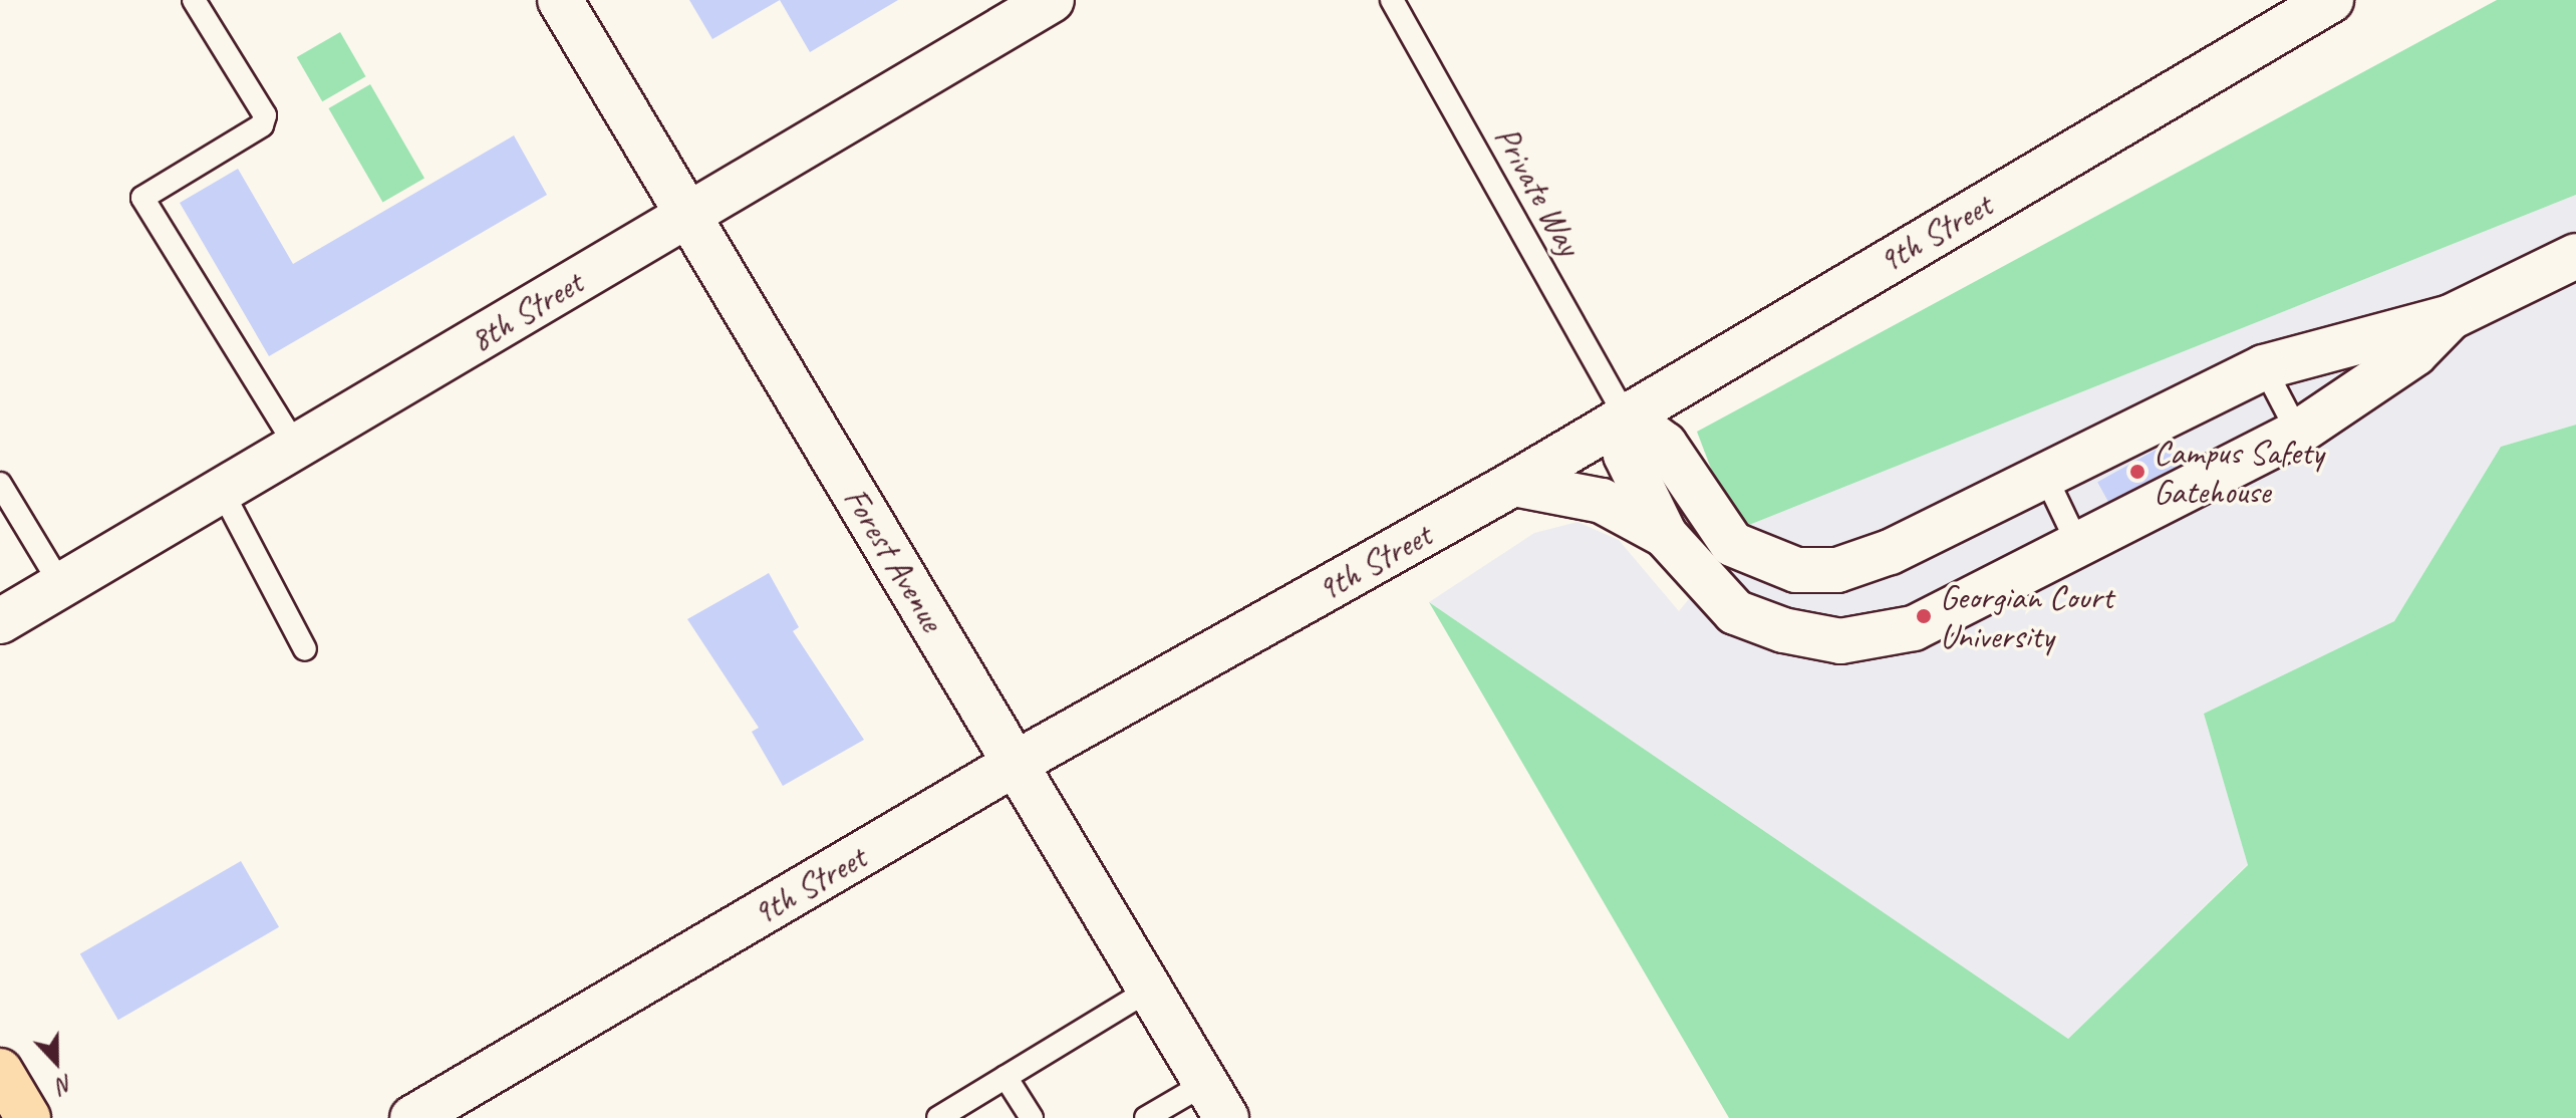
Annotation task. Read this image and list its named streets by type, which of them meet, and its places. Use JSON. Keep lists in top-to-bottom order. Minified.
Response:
{"streets":{"street":["9th Street","8th Street","Forest Avenue"],"lane":["Private Way"]},"crossings":[["Private Way","9th Street"],["9th Street","Forest Avenue"],["8th Street","Forest Avenue"]],"places":["Campus Safety Gatehouse","Georgian Court University"],"north":"bottom"}
